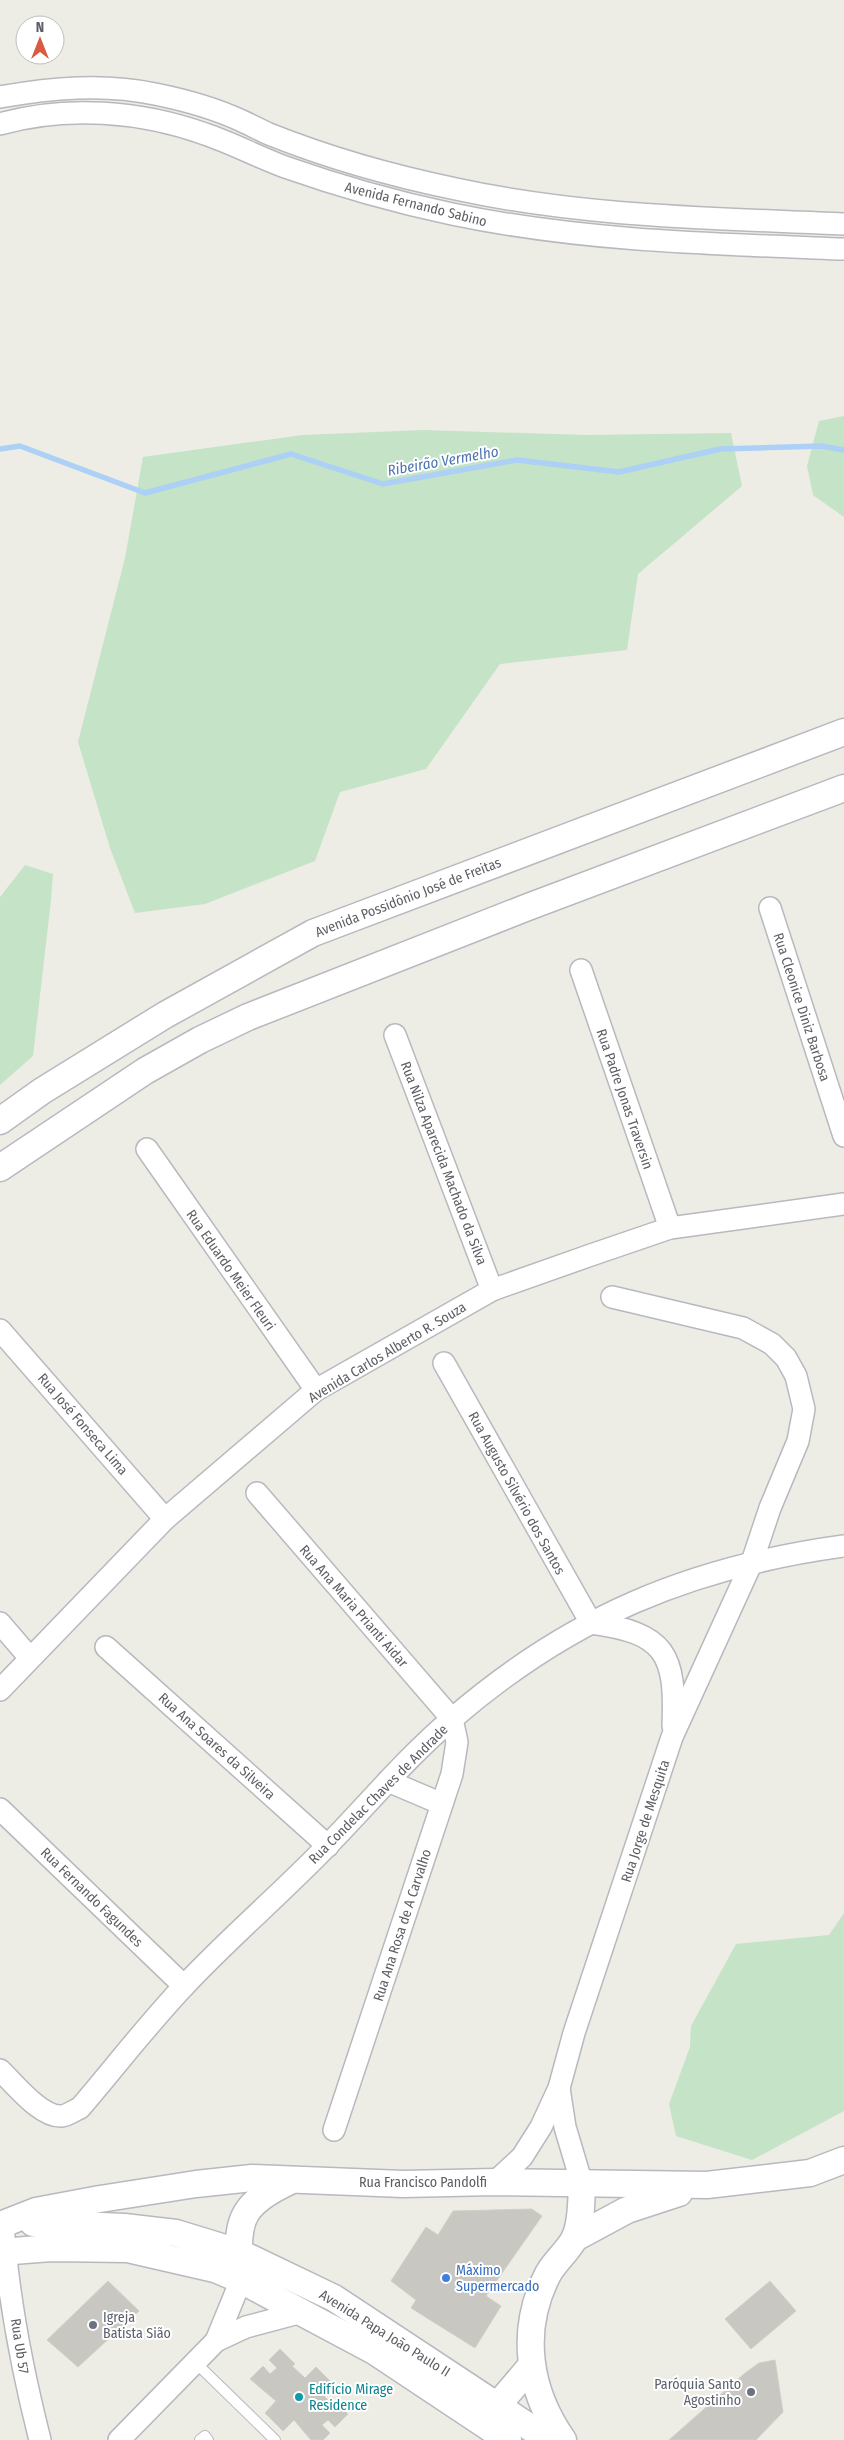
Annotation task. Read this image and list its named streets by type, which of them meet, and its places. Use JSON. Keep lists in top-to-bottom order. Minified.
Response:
{"streets":{"street":["Avenida Fernando Sabino","Avenida Possidônio José de Freitas","Rua Cleonice Diniz Barbosa","Rua Padre Jonas Traversin","Rua Nilza Aparecida Machado da Silva","Rua Eduardo Meier Fleuri","Avenida Carlos Alberto R. Souza","Rua José Fonseca Lima","Rua Augusto Silvério dos Santos","Rua Ana Maria Prianti Aidar","Rua Ana Soares da Silveira","Rua Condelac Chaves de Andrade","Rua Jorge de Mesquita","Rua Fernando Fagundes","Rua Ana Rosa de A Carvalho","Rua Francisco Pandolfi","Avenida Papa João Paulo II","Rua Ub 57"]},"crossings":[["Rua Padre Jonas Traversin","Avenida Carlos Alberto R. Souza"],["Rua Nilza Aparecida Machado da Silva","Avenida Carlos Alberto R. Souza"],["Rua Eduardo Meier Fleuri","Avenida Carlos Alberto R. Souza"],["Avenida Carlos Alberto R. Souza","Rua José Fonseca Lima"],["Rua Augusto Silvério dos Santos","Rua Condelac Chaves de Andrade"],["Rua Ana Maria Prianti Aidar","Rua Condelac Chaves de Andrade"],["Rua Ana Maria Prianti Aidar","Rua Ana Rosa de A Carvalho"],["Rua Ana Soares da Silveira","Rua Condelac Chaves de Andrade"],["Rua Condelac Chaves de Andrade","Rua Jorge de Mesquita"],["Rua Condelac Chaves de Andrade","Rua Fernando Fagundes"],["Rua Condelac Chaves de Andrade","Rua Ana Rosa de A Carvalho"],["Rua Jorge de Mesquita","Rua Francisco Pandolfi"],["Rua Francisco Pandolfi","Avenida Papa João Paulo II"],["Rua Francisco Pandolfi","Rua Ub 57"],["Avenida Papa João Paulo II","Rua Ub 57"]],"water":["Ribeirão Vermelho"],"places":["Máximo Supermercado","Igreja Batista Sião","Paróquia Santo Agostinho","Edifício Mirage Residence"],"north":"top"}
